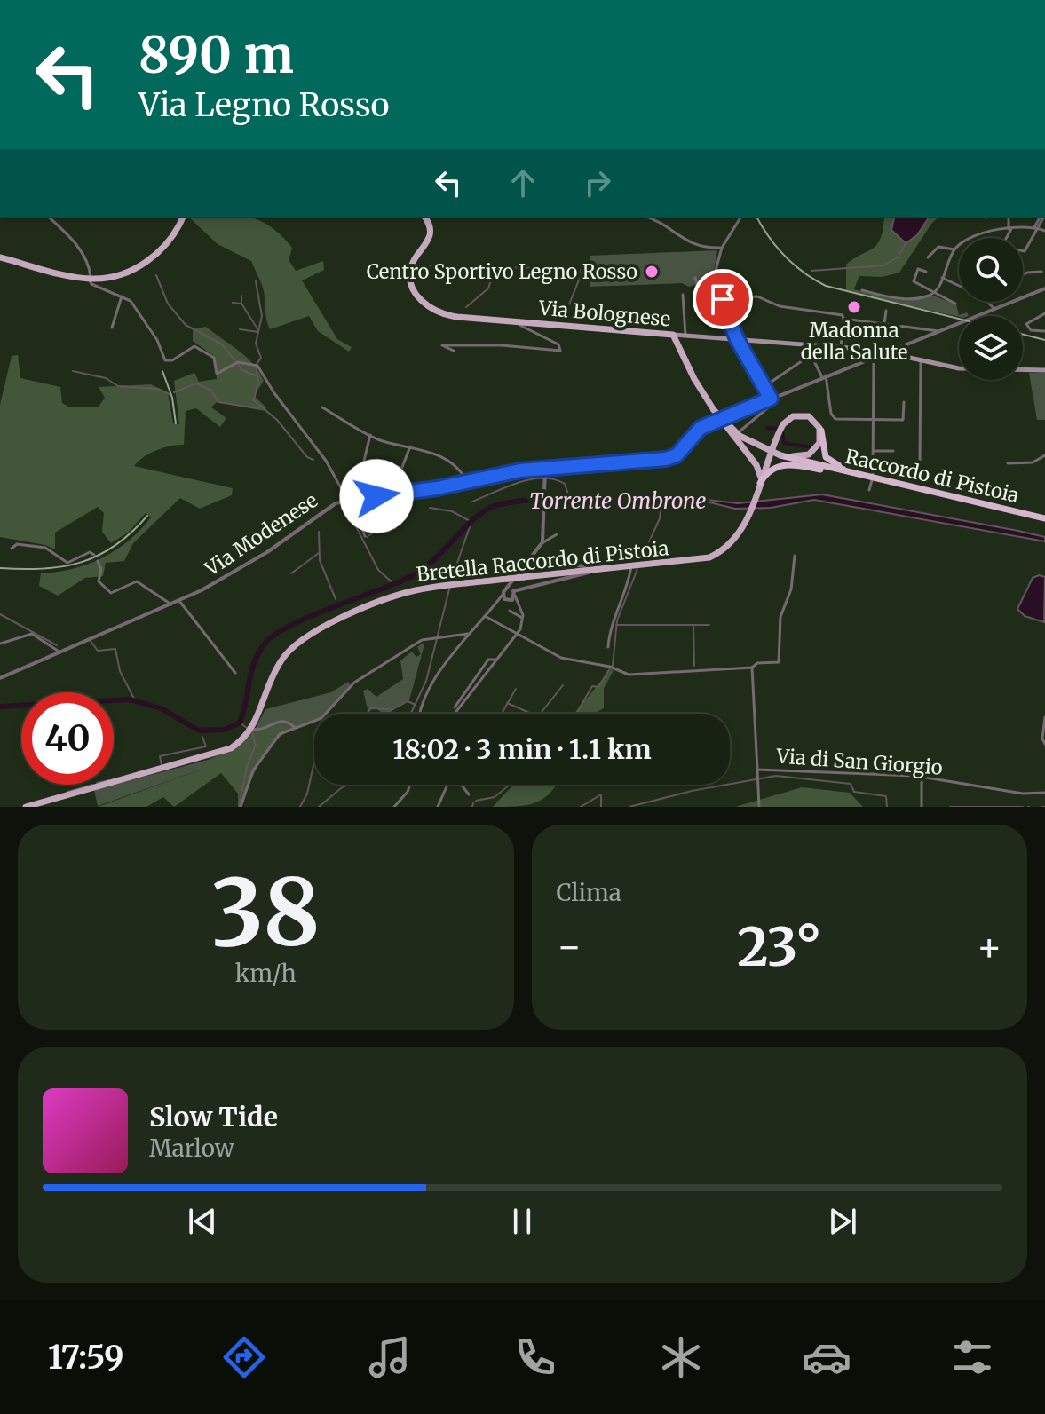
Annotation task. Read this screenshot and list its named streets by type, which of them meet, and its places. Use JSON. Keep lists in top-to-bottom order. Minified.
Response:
{"streets":{"highway":["Raccordo di Pistoia"],"main road":["Via Bolognese","Bretella Raccordo di Pistoia"],"street":["Via Modenese","Via di San Giorgio"]},"crossings":[["Via Bolognese","Raccordo di Pistoia"],["Via Bolognese","Via Modenese"]],"water":["Torrente Ombrone"],"places":["Centro Sportivo Legno Rosso","Madonna della Salute"],"page":{"turn":["890 m","Via Legno Rosso"],"limit":"40","trip":"18:02 · 3 min · 1.1 km","tile":[["38","km/h"],"Clima"],"heat":["−","23°","+"],"song":["Slow Tide","Marlow"],"tabs":"17:59"}}
